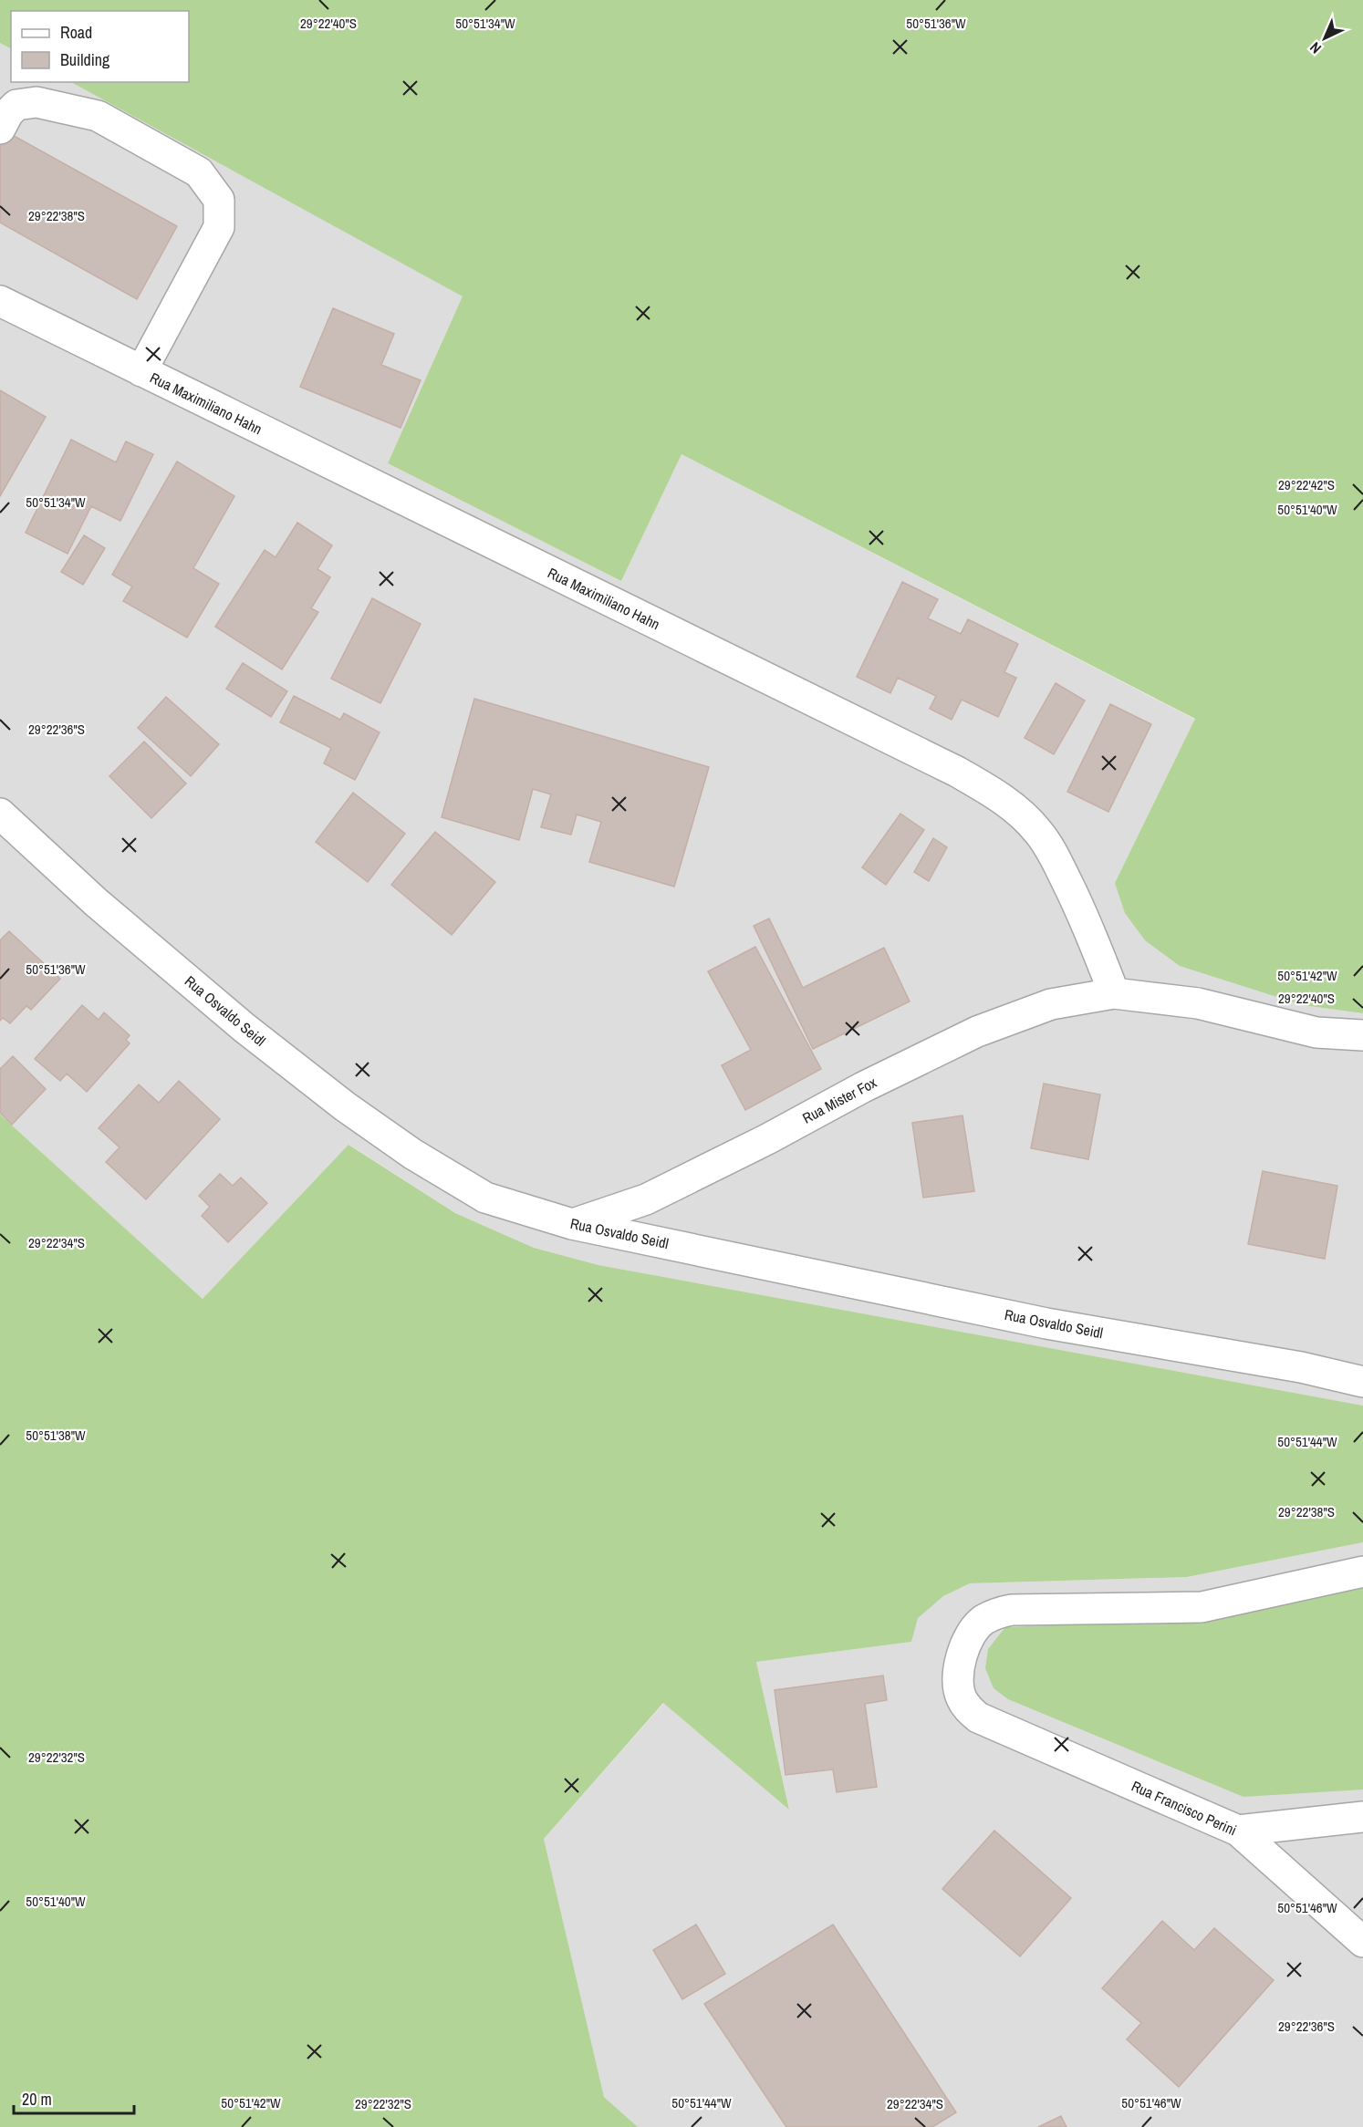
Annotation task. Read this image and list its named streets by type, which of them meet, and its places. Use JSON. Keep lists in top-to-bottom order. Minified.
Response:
{"streets":{"street":["Rua Maximiliano Hahn","Rua Osvaldo Seidl","Rua Mister Fox","Rua Francisco Perini"]},"crossings":[["Rua Maximiliano Hahn","Rua Mister Fox"],["Rua Osvaldo Seidl","Rua Mister Fox"]],"legend":["Road","Building"],"scale_bar":"20 m","north":"bottom left","coordinates":["29°22'40\"S","50°51'34\"W","50°51'36\"W","29°22'38\"S","29°22'42\"S","50°51'40\"W","29°22'36\"S","50°51'42\"W","29°22'34\"S","50°51'38\"W","50°51'44\"W","29°22'32\"S","50°51'46\"W"]}
